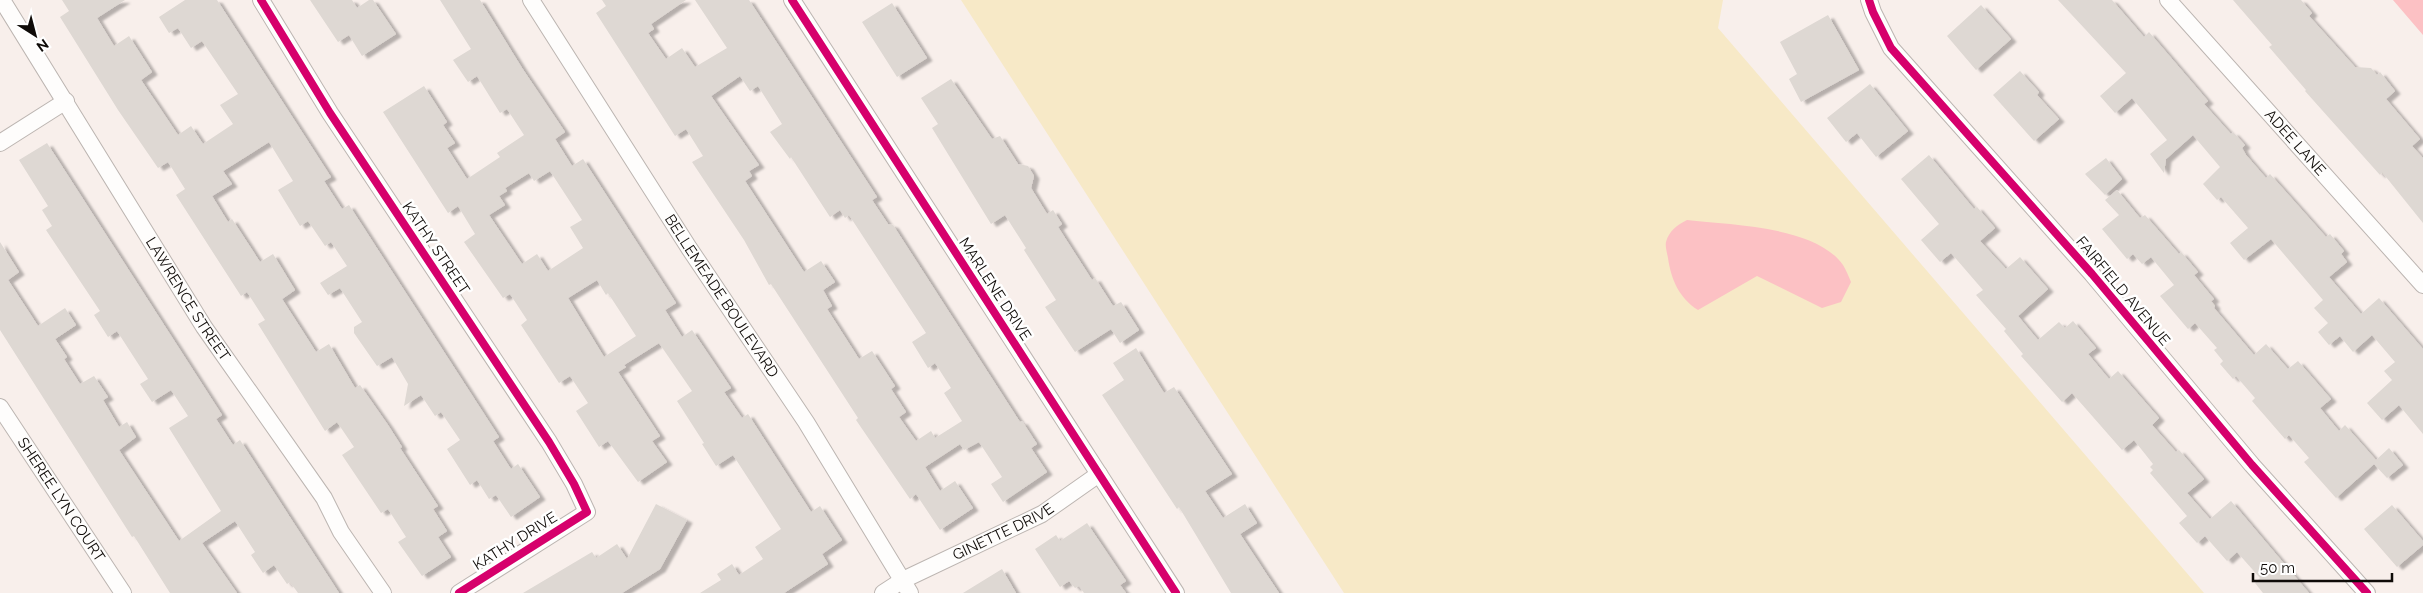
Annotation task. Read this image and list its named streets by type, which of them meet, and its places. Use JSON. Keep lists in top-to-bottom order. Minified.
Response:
{"streets":{"street":["ADEE LANE","KATHY STREET","MARLENE DRIVE","FAIRFIELD AVENUE","BELLEMEADE BOULEVARD","LAWRENCE STREET","SHEREE LYN COURT","GINETTE DRIVE","KATHY DRIVE"]},"crossings":[["KATHY STREET","KATHY DRIVE"],["MARLENE DRIVE","GINETTE DRIVE"],["BELLEMEADE BOULEVARD","GINETTE DRIVE"]],"scale_bar":"50 m","north":"bottom right"}
